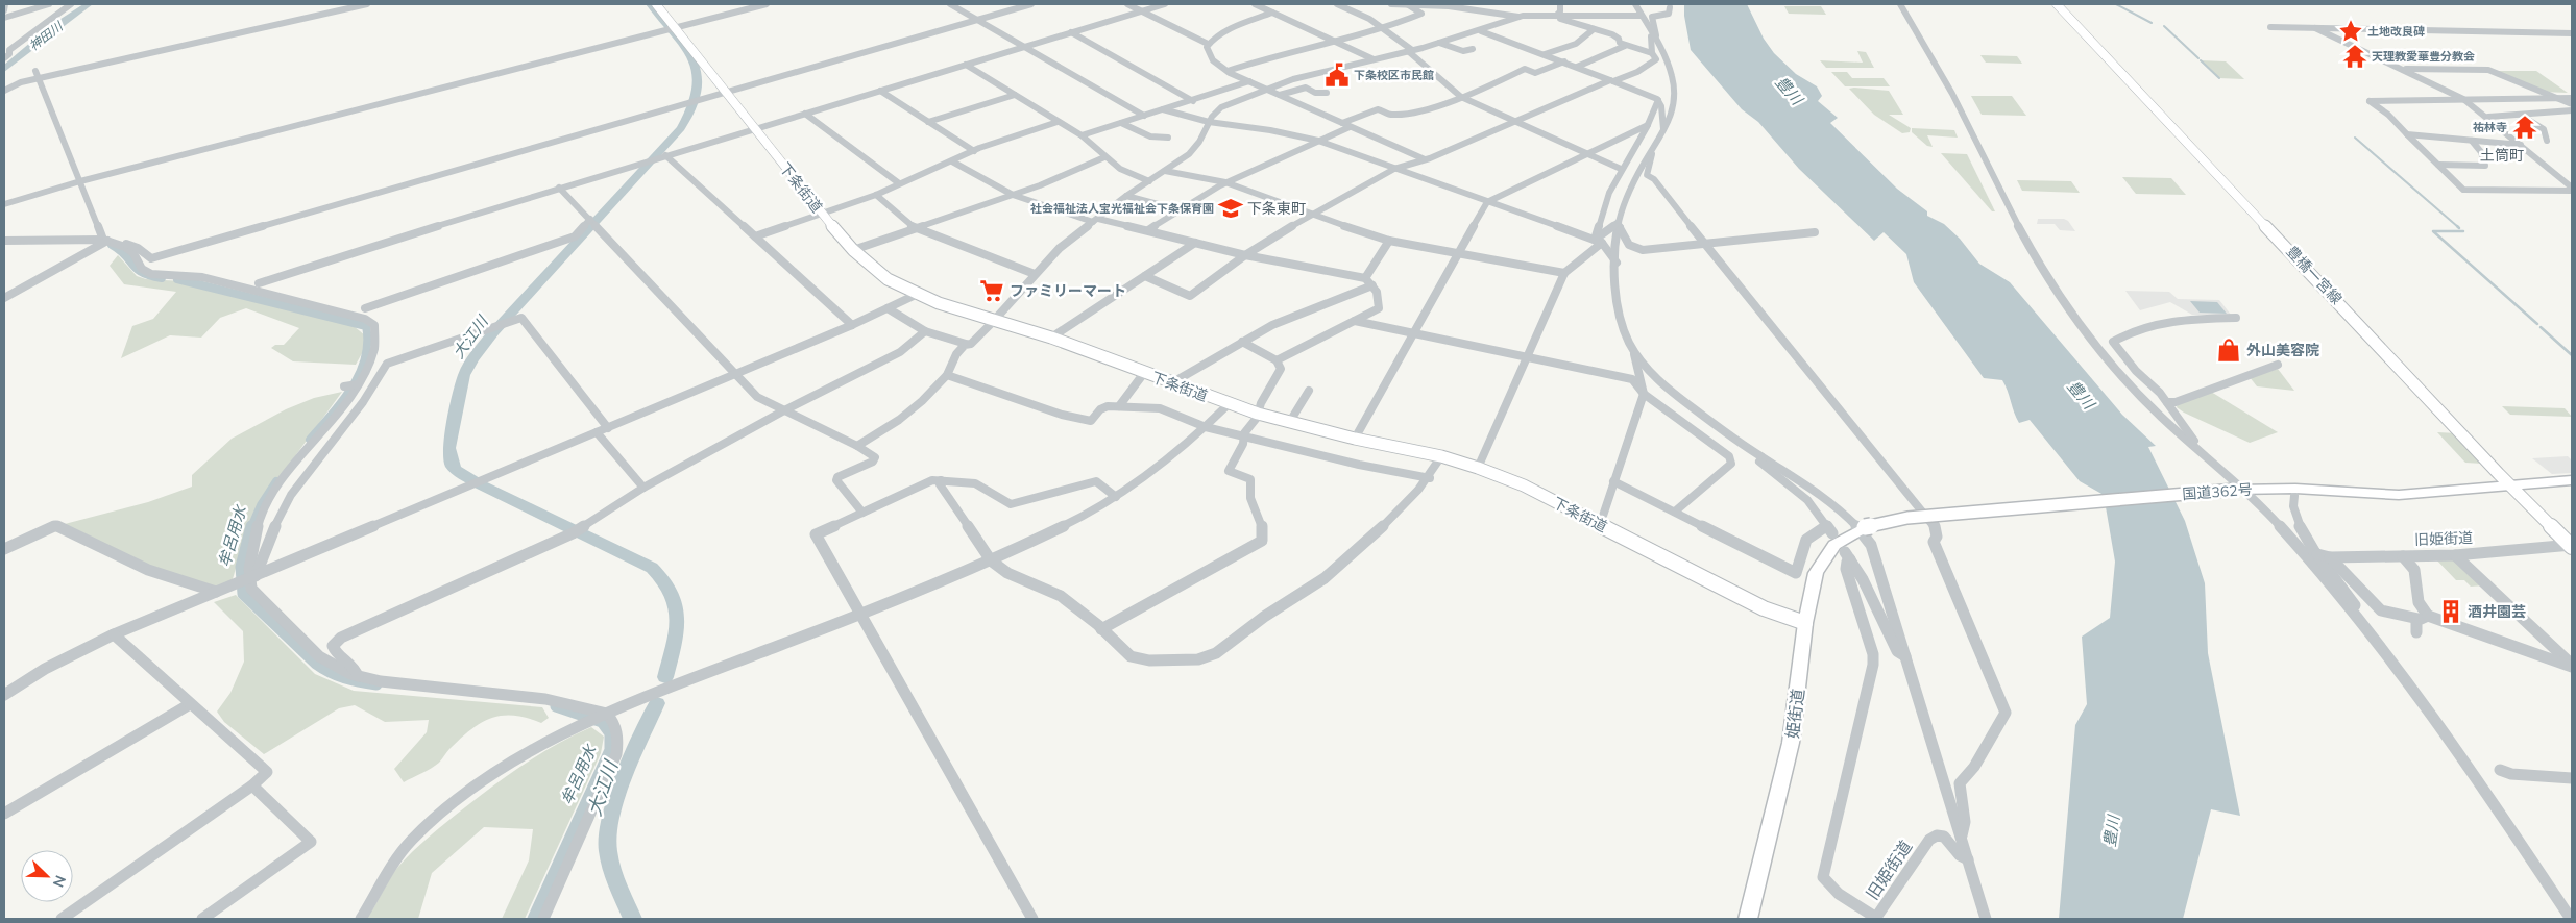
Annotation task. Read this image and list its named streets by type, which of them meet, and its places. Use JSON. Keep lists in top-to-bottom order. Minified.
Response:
{"streets":{"highway":["国道362号","姫街道"],"main road":["下条街道","豊橋一宮線"],"street":["旧姫街道"]},"crossings":[["下条街道","姫街道"],["豊橋一宮線","国道362号"],["豊橋一宮線","旧姫街道"],["国道362号","姫街道"]],"districts":["土筒町","下条東町"],"water":["神田川","豊川","大江川","牟呂用水"],"places":{"place":["土地改良碑"],"temple":["天理教愛華豊分教会","祐林寺"],"public building":["下条校区市民館"],"school or university":["社会福祉法人宝光福祉会下条保育園"],"supermarket":["ファミリーマート"],"shop":["外山美容院"],"building":["酒井園芸"]},"north":"bottom right"}
